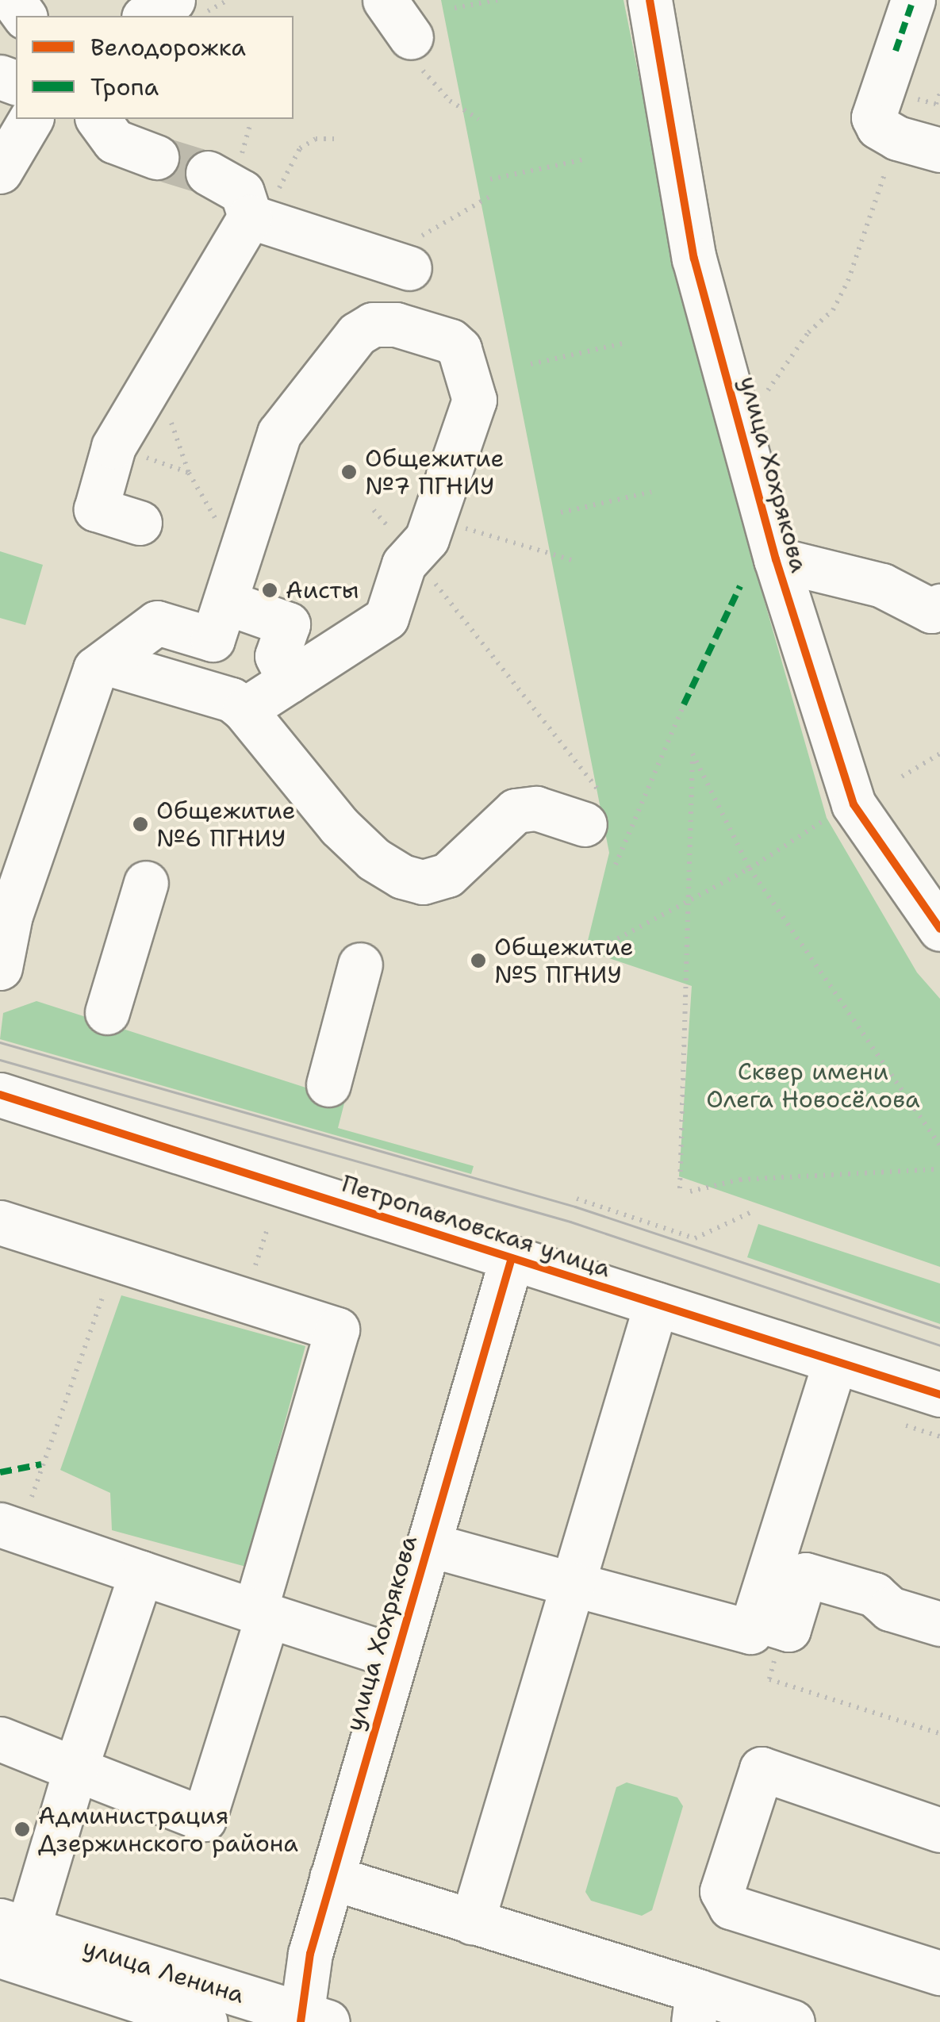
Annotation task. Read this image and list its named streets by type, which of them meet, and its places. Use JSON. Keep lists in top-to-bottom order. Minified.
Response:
{"streets":{"street":["улица Хохрякова","Петропавловская улица","улица Ленина"]},"crossings":[["улица Хохрякова","Петропавловская улица"],["улица Хохрякова","улица Ленина"]],"parks":["Сквер имени Олега Новосёлова"],"places":["Общежитие №7 ПГНИУ","Аисты","Общежитие №6 ПГНИУ","Общежитие №5 ПГНИУ","Администрация Дзержинского района"],"legend":["Велодорожка","Тропа"]}
